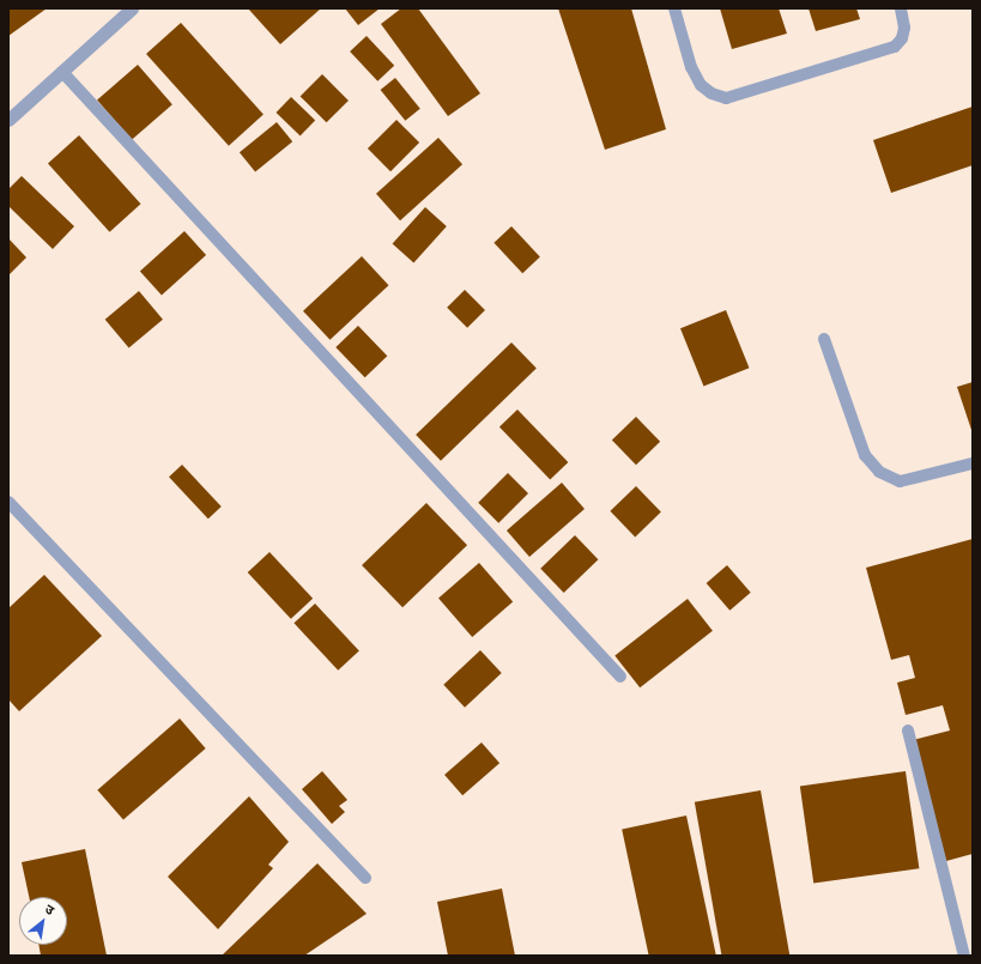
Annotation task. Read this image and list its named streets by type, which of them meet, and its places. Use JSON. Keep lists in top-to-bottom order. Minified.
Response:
{"north":"top right"}
